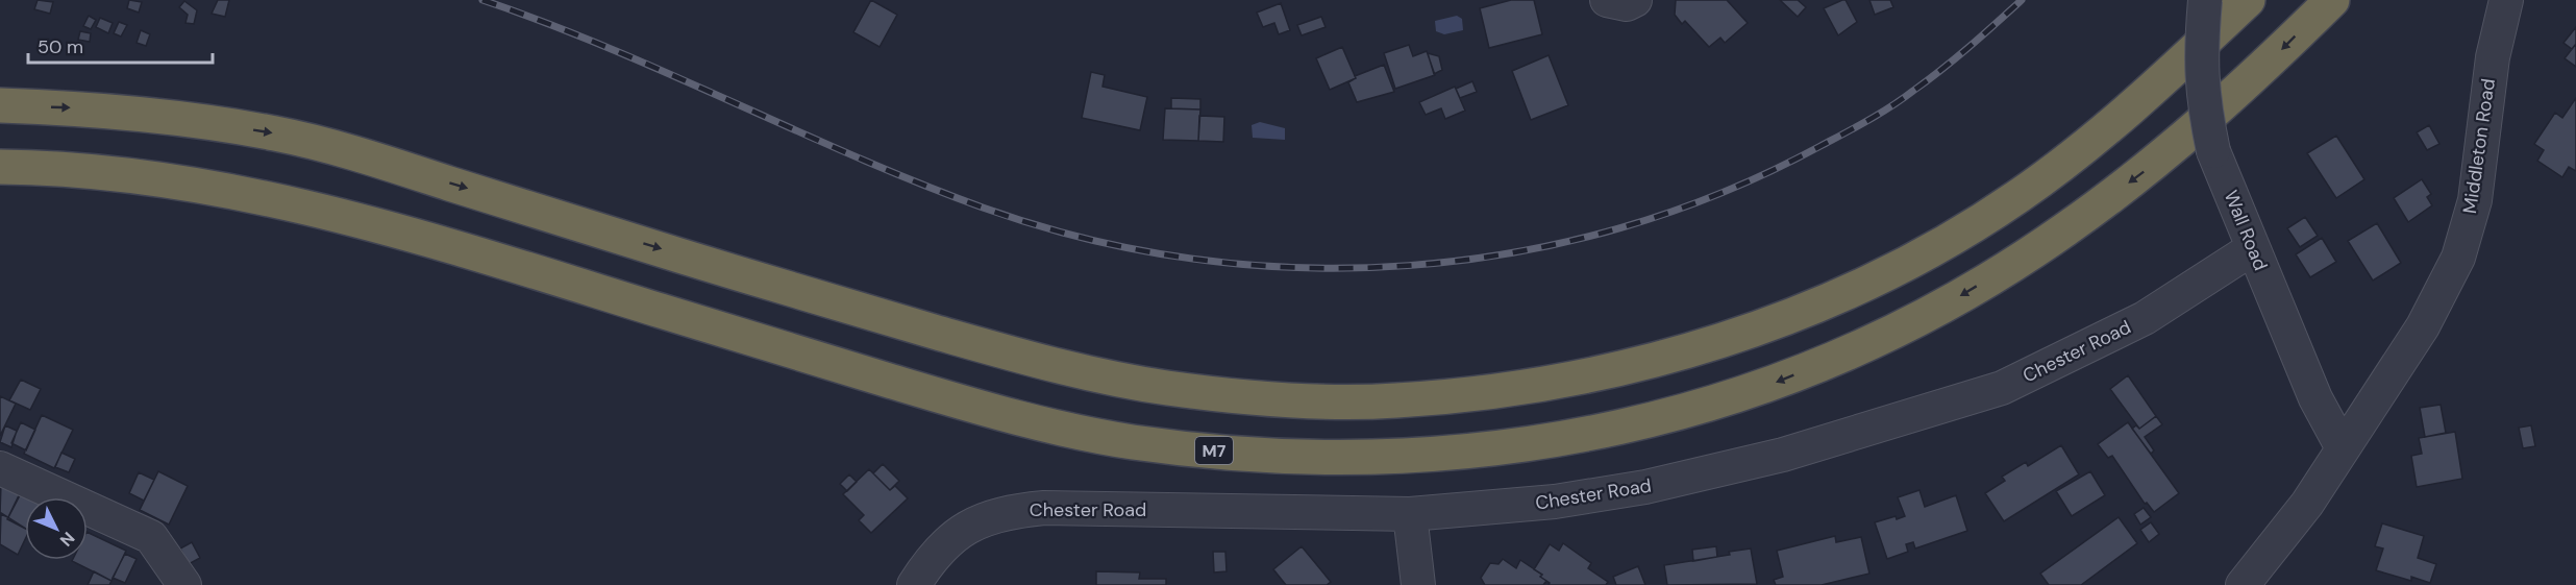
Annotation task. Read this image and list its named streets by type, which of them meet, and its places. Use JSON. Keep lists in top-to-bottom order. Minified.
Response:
{"streets":{"highway":["M7"],"street":["Middleton Road","Wall Road","Chester Road"]},"crossings":[["Middleton Road","Wall Road"],["Wall Road","Chester Road"]],"scale_bar":"50 m","north":"bottom right"}
